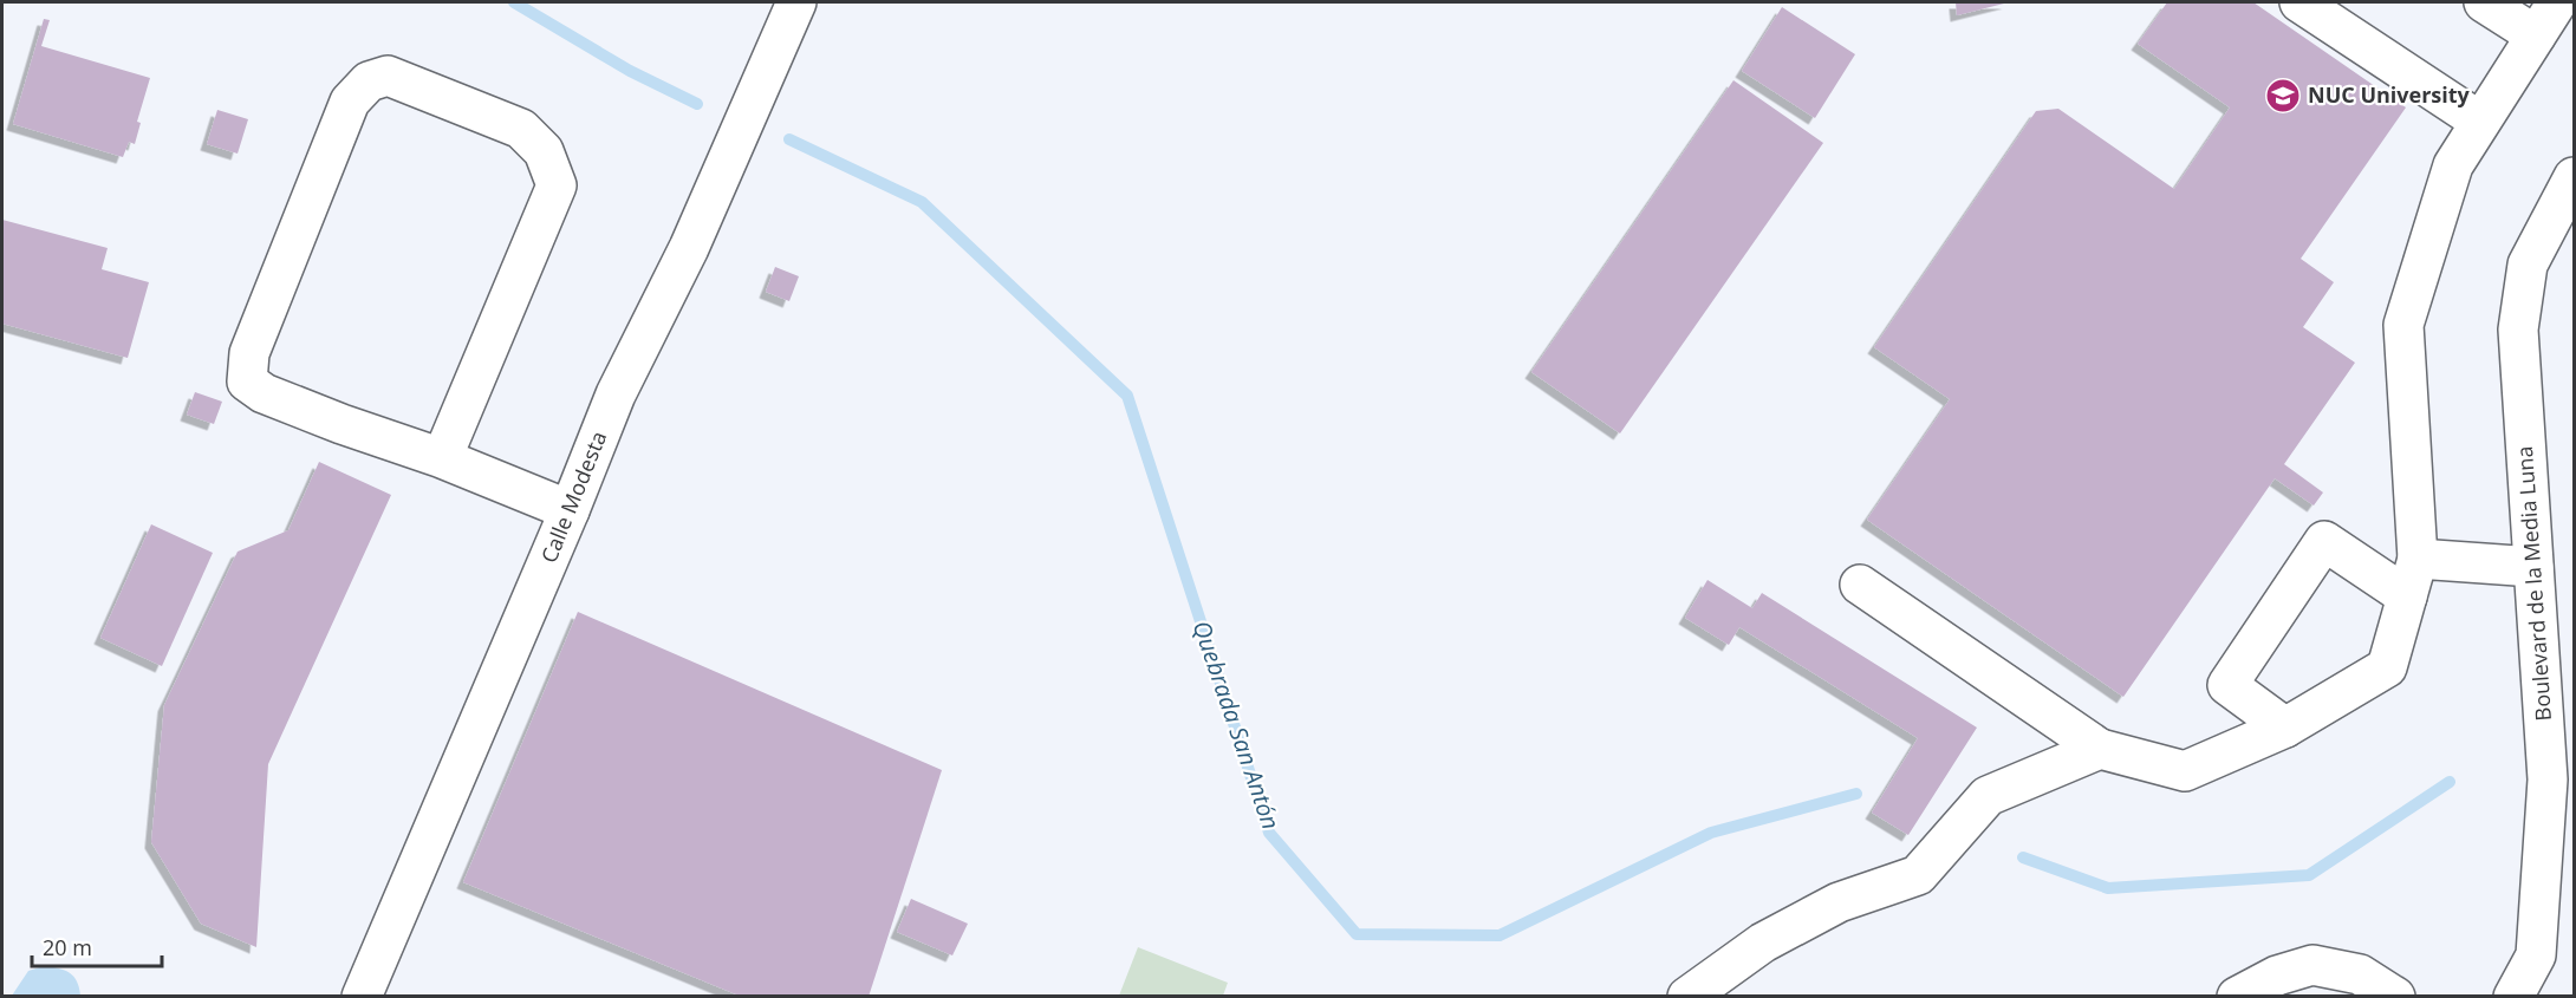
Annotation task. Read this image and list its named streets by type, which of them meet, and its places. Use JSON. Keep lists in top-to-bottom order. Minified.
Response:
{"streets":{"street":["Calle Modesta","Boulevard de la Media Luna"]},"water":["Quebrada San Antón"],"places":{"school or university":["NUC University"]},"scale_bar":"20 m"}
